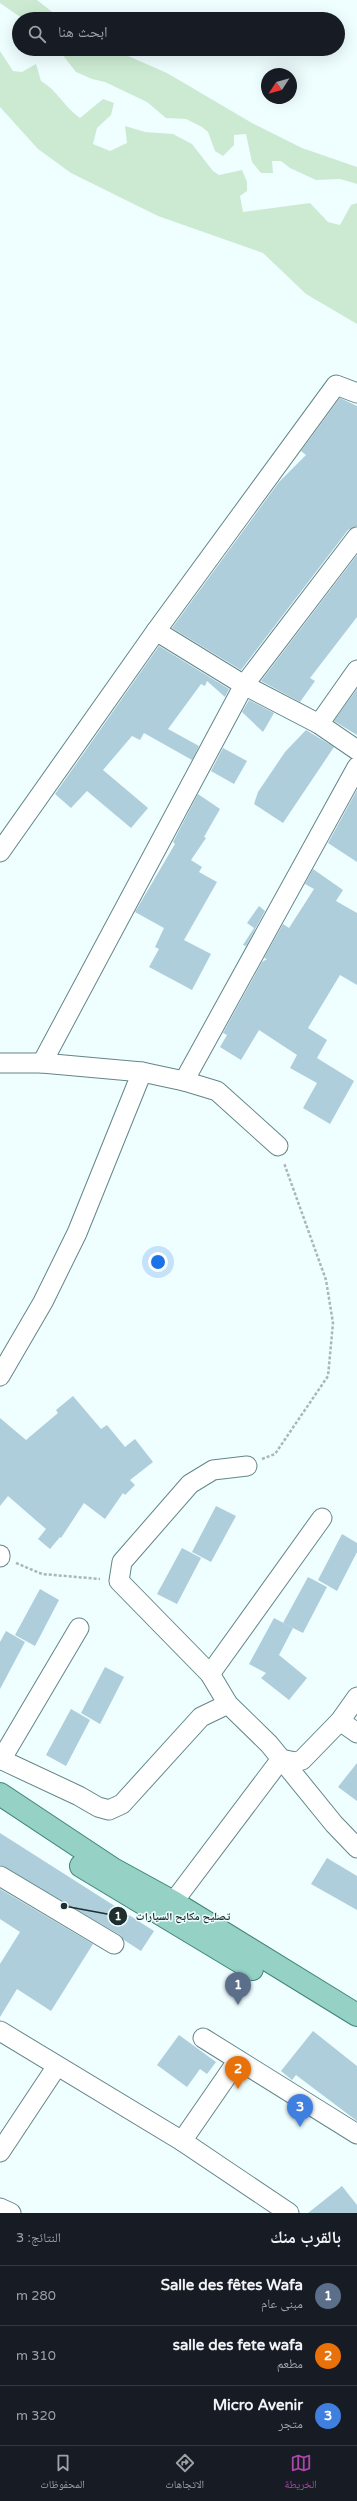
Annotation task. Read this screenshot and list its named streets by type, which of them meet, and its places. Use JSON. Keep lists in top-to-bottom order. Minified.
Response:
{"places":["تصليح مكابح السيارات"],"north":"bottom left","page":{"search":"ابحث هنا","pins":["1","2","3"],"heading":["بالقرب منك","النتائج: 3"],"list":[{"mark":"1","name":"Salle des fêtes Wafa","note":"مبنى عام","value":"280 m"},{"mark":"2","name":"salle des fete wafa","note":"مطعم","value":"310 m"},{"mark":"3","name":"Micro Avenir","note":"متجر","value":"320 m"}],"nav":["الخريطة","الاتجاهات","المحفوظات"]}}
